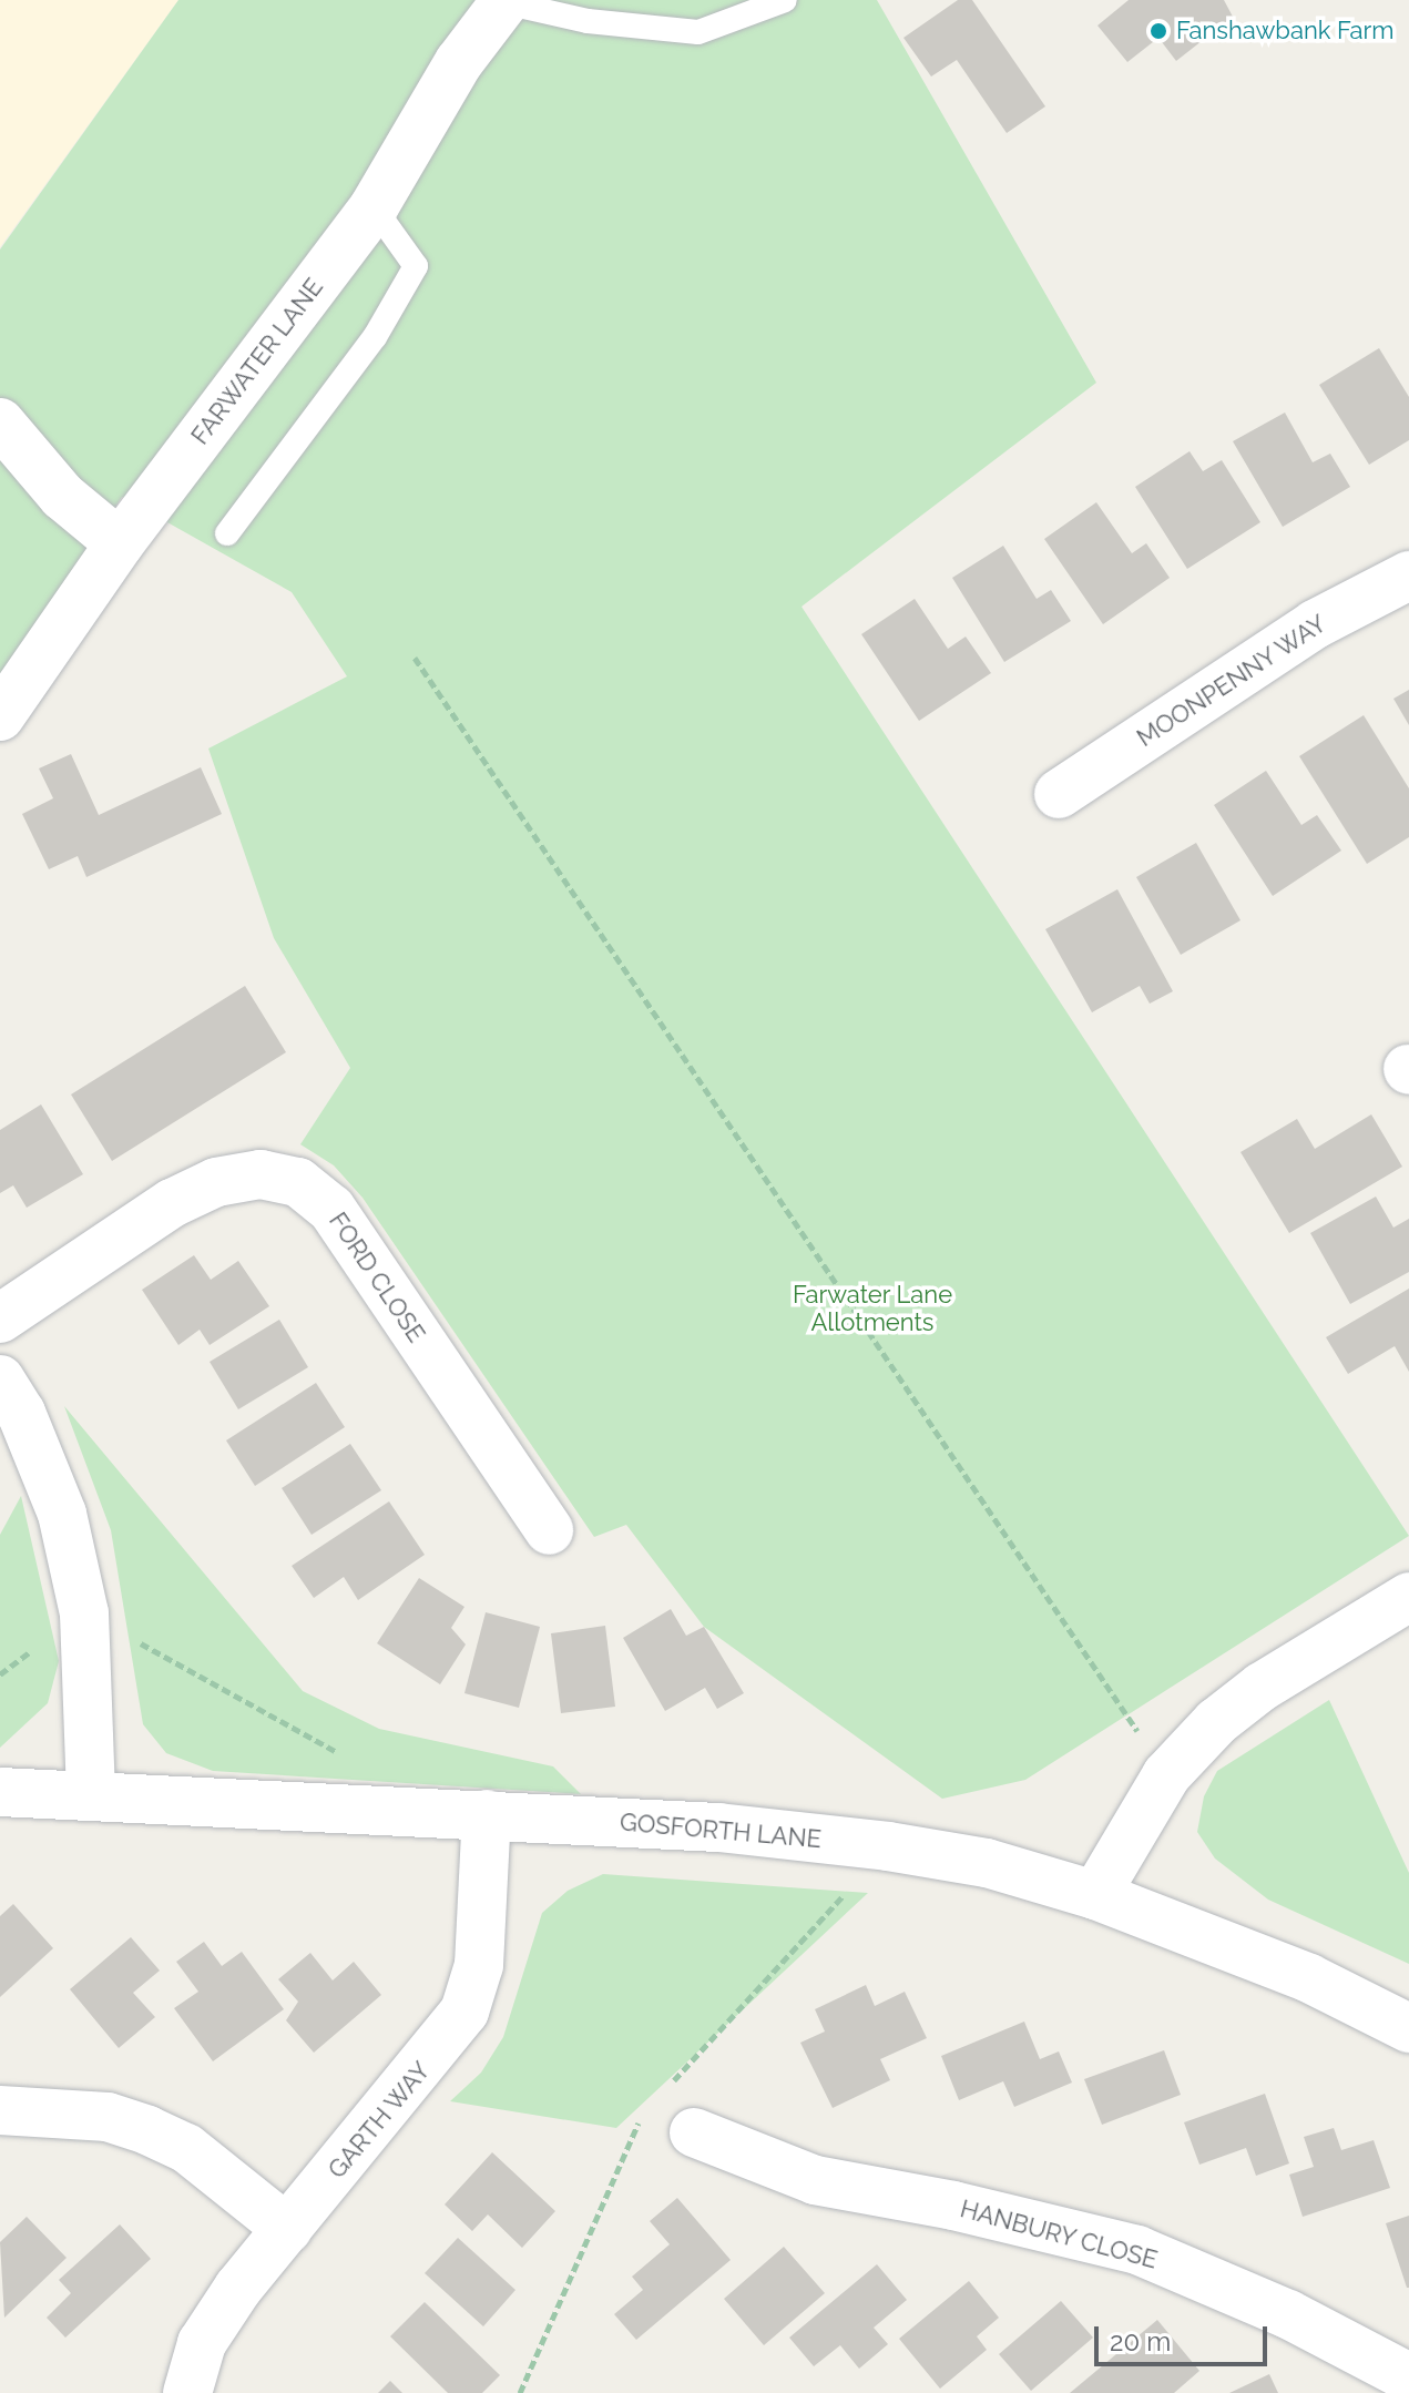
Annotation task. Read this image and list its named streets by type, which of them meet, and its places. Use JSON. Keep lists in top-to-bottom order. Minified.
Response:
{"streets":{"street":["FARWATER LANE","MOONPENNY WAY","FORD CLOSE","GOSFORTH LANE","GARTH WAY","HANBURY CLOSE"]},"crossings":[["GOSFORTH LANE","GARTH WAY"]],"parks":["Farwater Lane Allotments"],"places":["Fanshawbank Farm"],"scale_bar":"20 m"}
